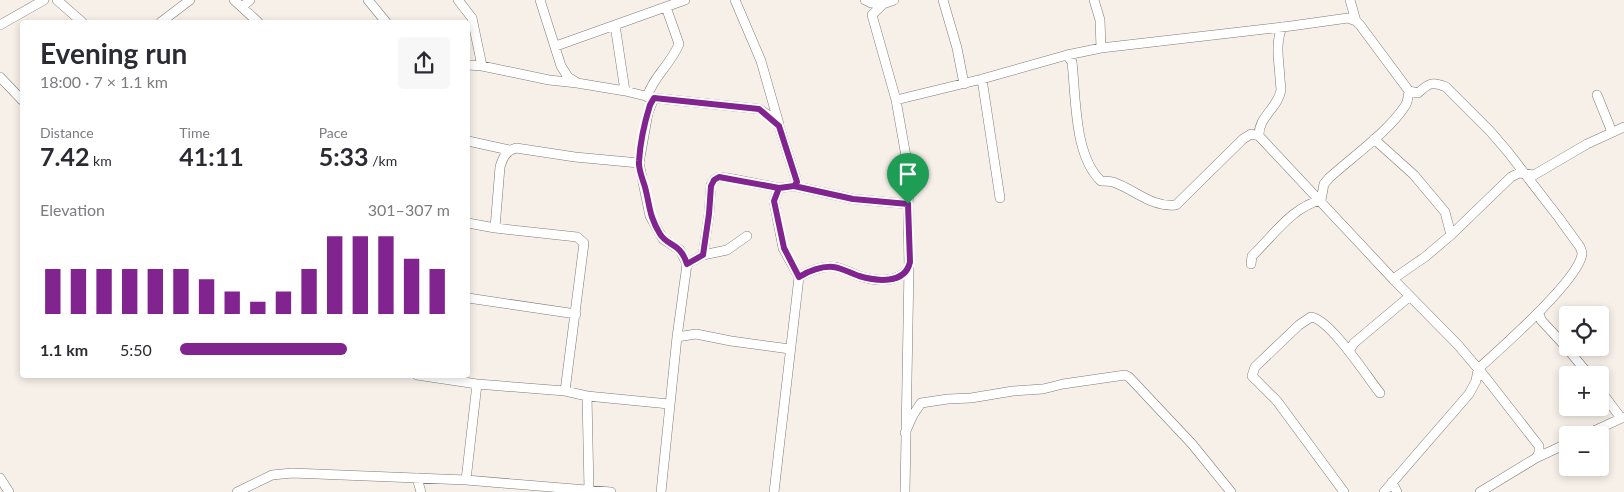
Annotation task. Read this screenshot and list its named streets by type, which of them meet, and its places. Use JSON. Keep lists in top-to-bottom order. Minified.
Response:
{"page":{"heading":["Evening run","18:00 · 7 × 1.1 km"],"stats":[["Distance","7.42 km"],["Time","41:11"],["Pace","5:33 /km"]],"chart":["Elevation","301–307 m"],"map_buttons":["+","−"],"list":[{"name":"1.1 km","note":"5:50"}]}}
